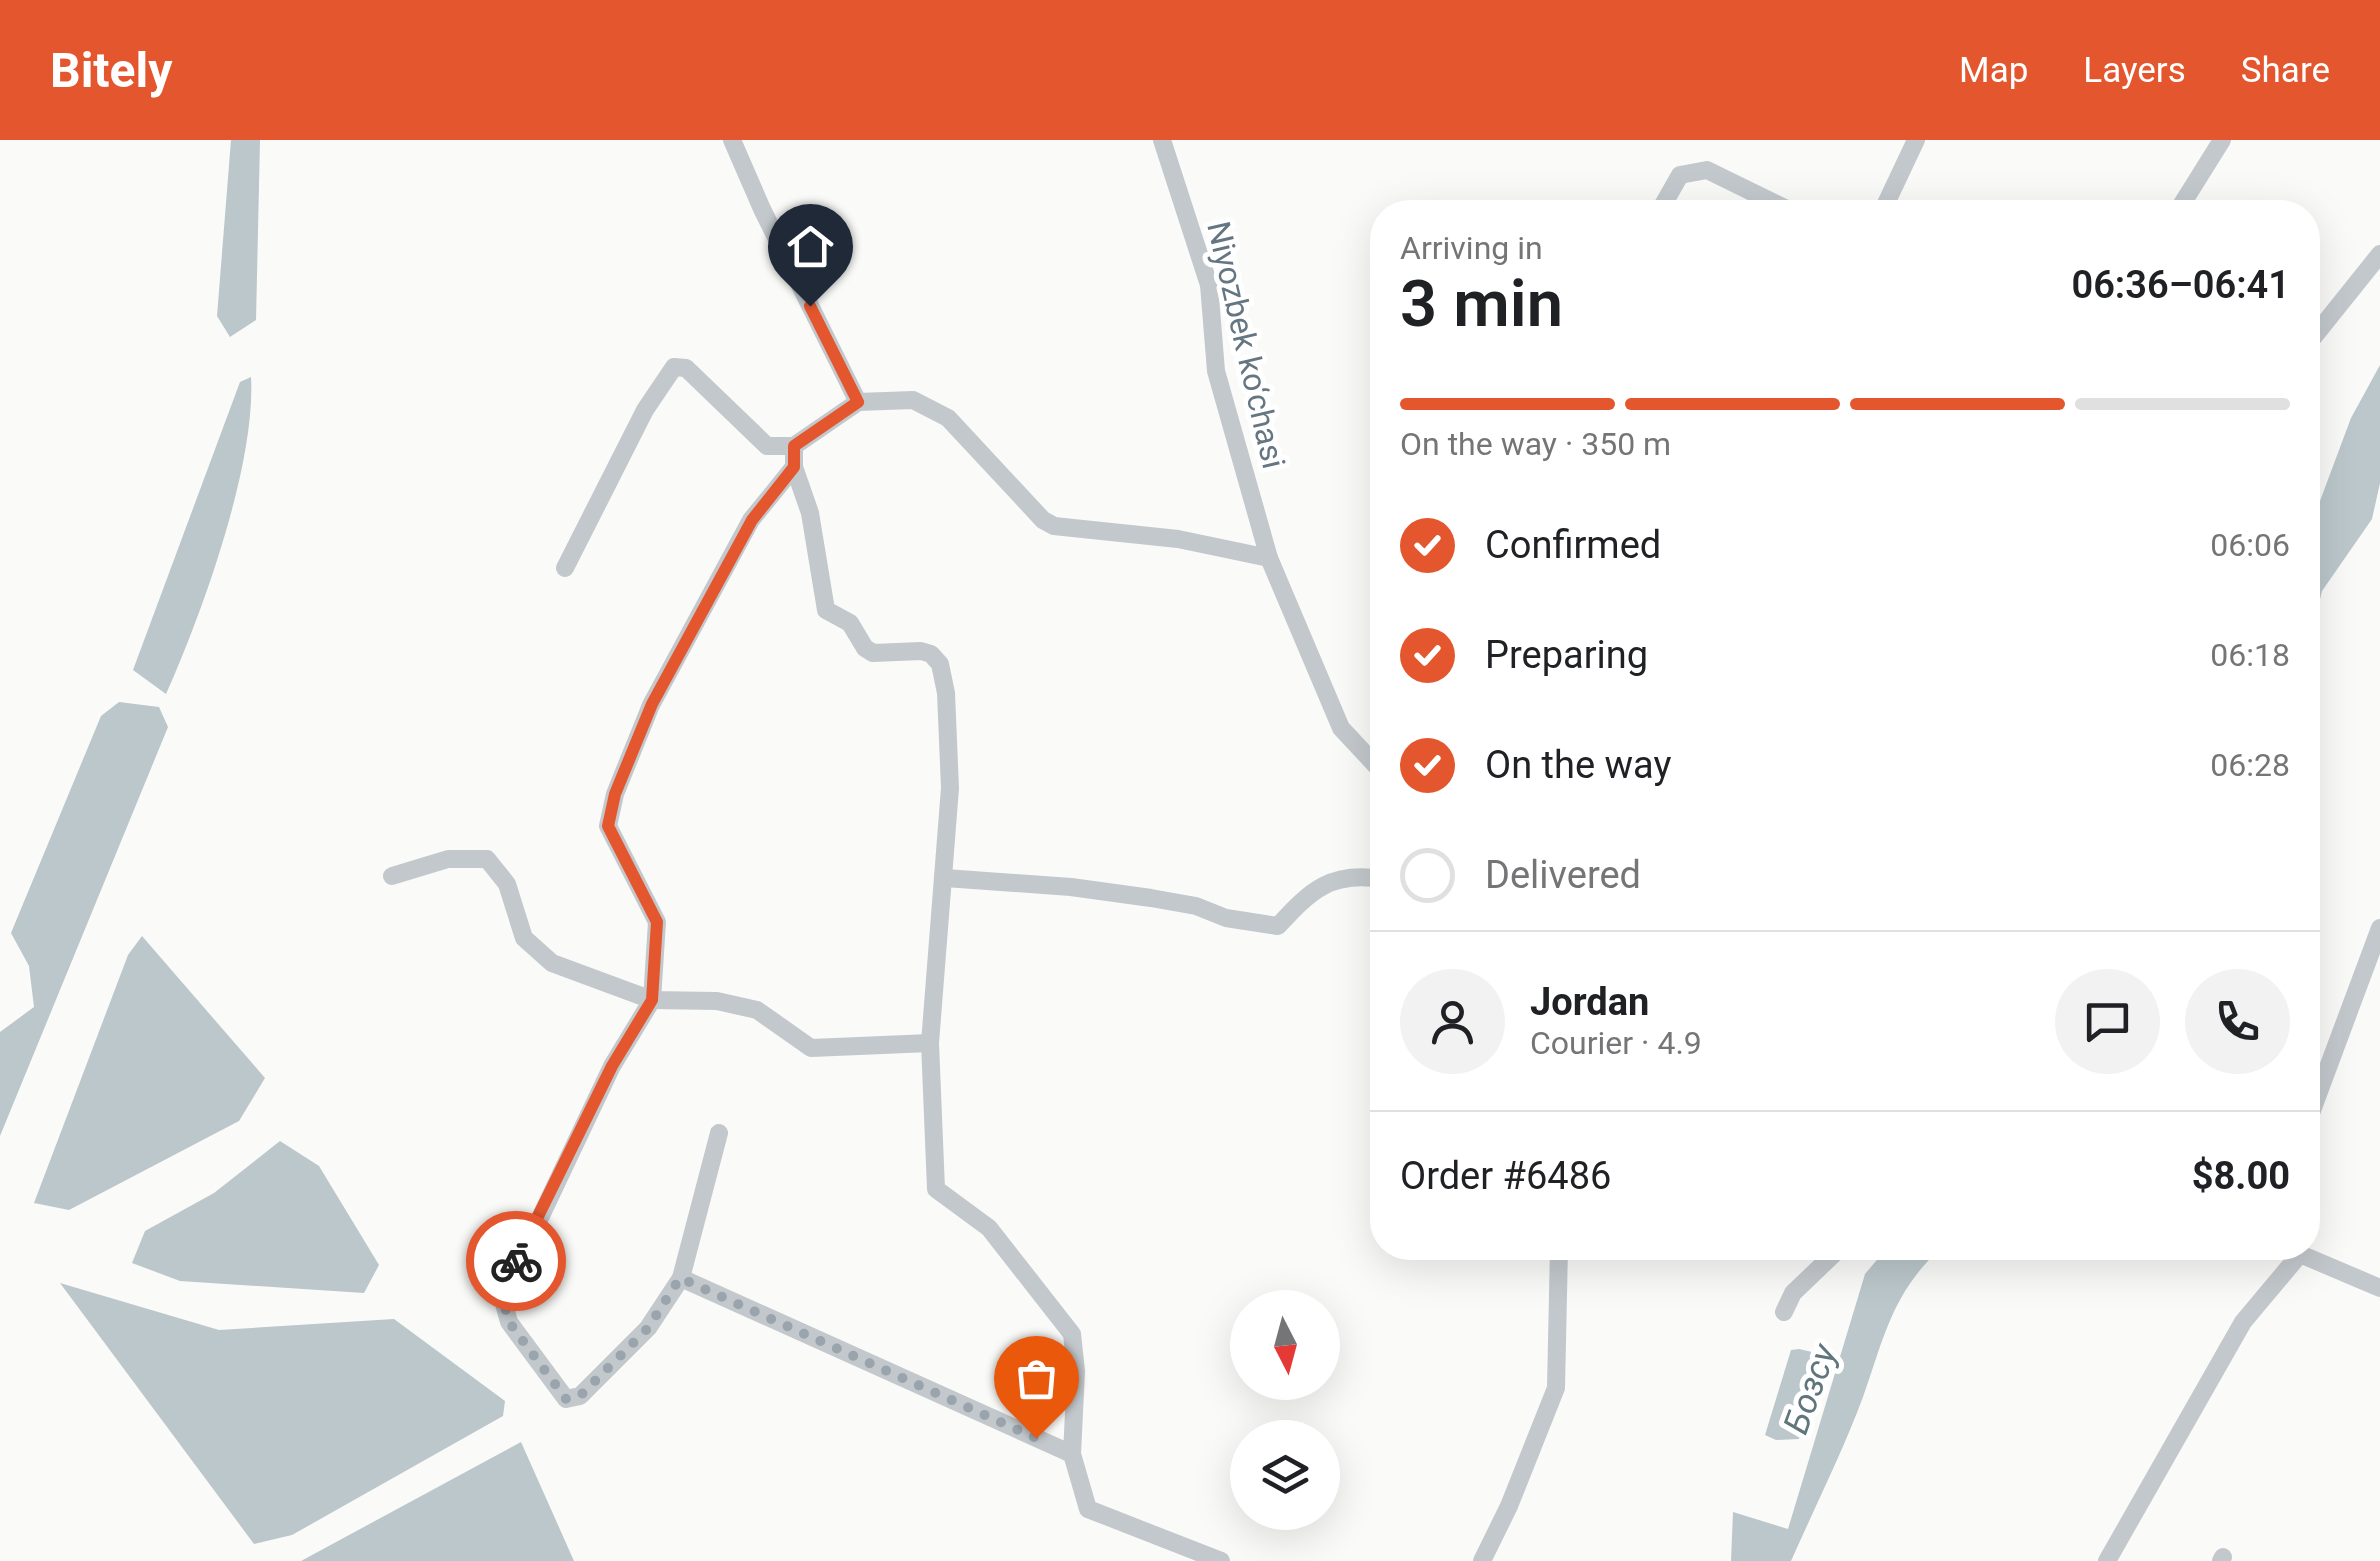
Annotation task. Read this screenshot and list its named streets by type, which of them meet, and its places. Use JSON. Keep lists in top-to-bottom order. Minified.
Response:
{"streets":{"street":["Niyozbek ko‘chasi"]},"water":["Бозсу"],"north":"bottom","page":{"header":"Bitely","nav":["Map","Layers","Share"],"heading":["3 min","Arriving in","06:36–06:41"],"panel":["Jordan","Courier · 4.9","Order #6486","$8.00"],"bar":"On the way · 350 m","list":[["Confirmed","06:06"],["Preparing","06:18"],["On the way","06:28"],"Delivered"]}}
